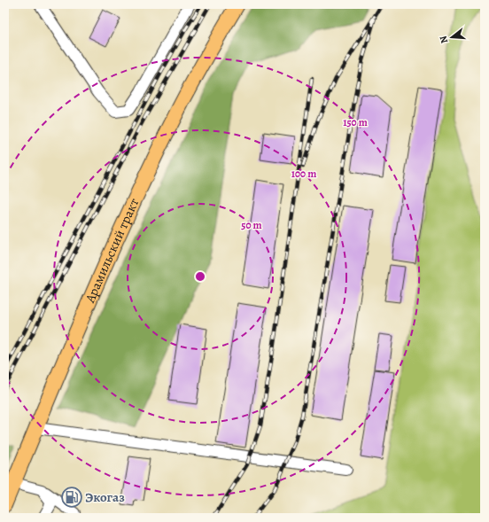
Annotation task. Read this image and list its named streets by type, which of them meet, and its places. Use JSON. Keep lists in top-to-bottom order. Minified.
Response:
{"streets":{"main road":["Арамильский тракт"]},"places":{"fuel station":["Экогаз"]},"north":"left","rings":["150 m","100 m","50 m"]}
